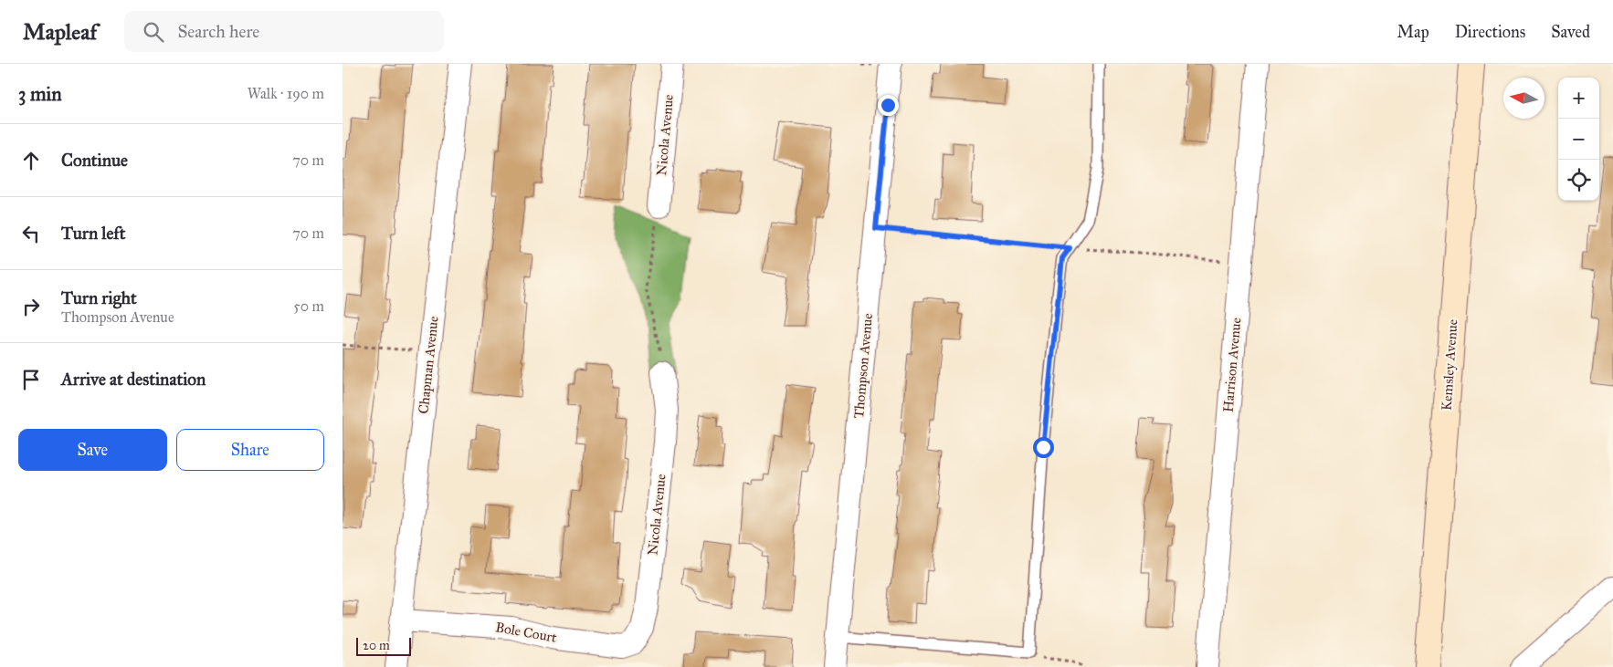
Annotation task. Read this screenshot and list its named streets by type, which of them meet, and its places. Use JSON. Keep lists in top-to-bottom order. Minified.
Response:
{"streets":{"street":["Nicola Avenue","Chapman Avenue","Harrison Avenue","Kemsley Avenue","Thompson Avenue","Bole Court"]},"crossings":[["Nicola Avenue","Bole Court"],["Chapman Avenue","Bole Court"]],"scale_bar":"20 m","north":"left","page":{"header":"Mapleaf","search":"Search here","nav":["Map","Directions","Saved"],"heading":["3 min","Walk · 190 m"],"map_buttons":["+","−"],"list":[["Continue","70 m"],["Turn left","70 m"],["Turn right","Thompson Avenue","50 m"],"Arrive at destination"],"buttons":["Save","Share"],"scale":"20 m"}}
